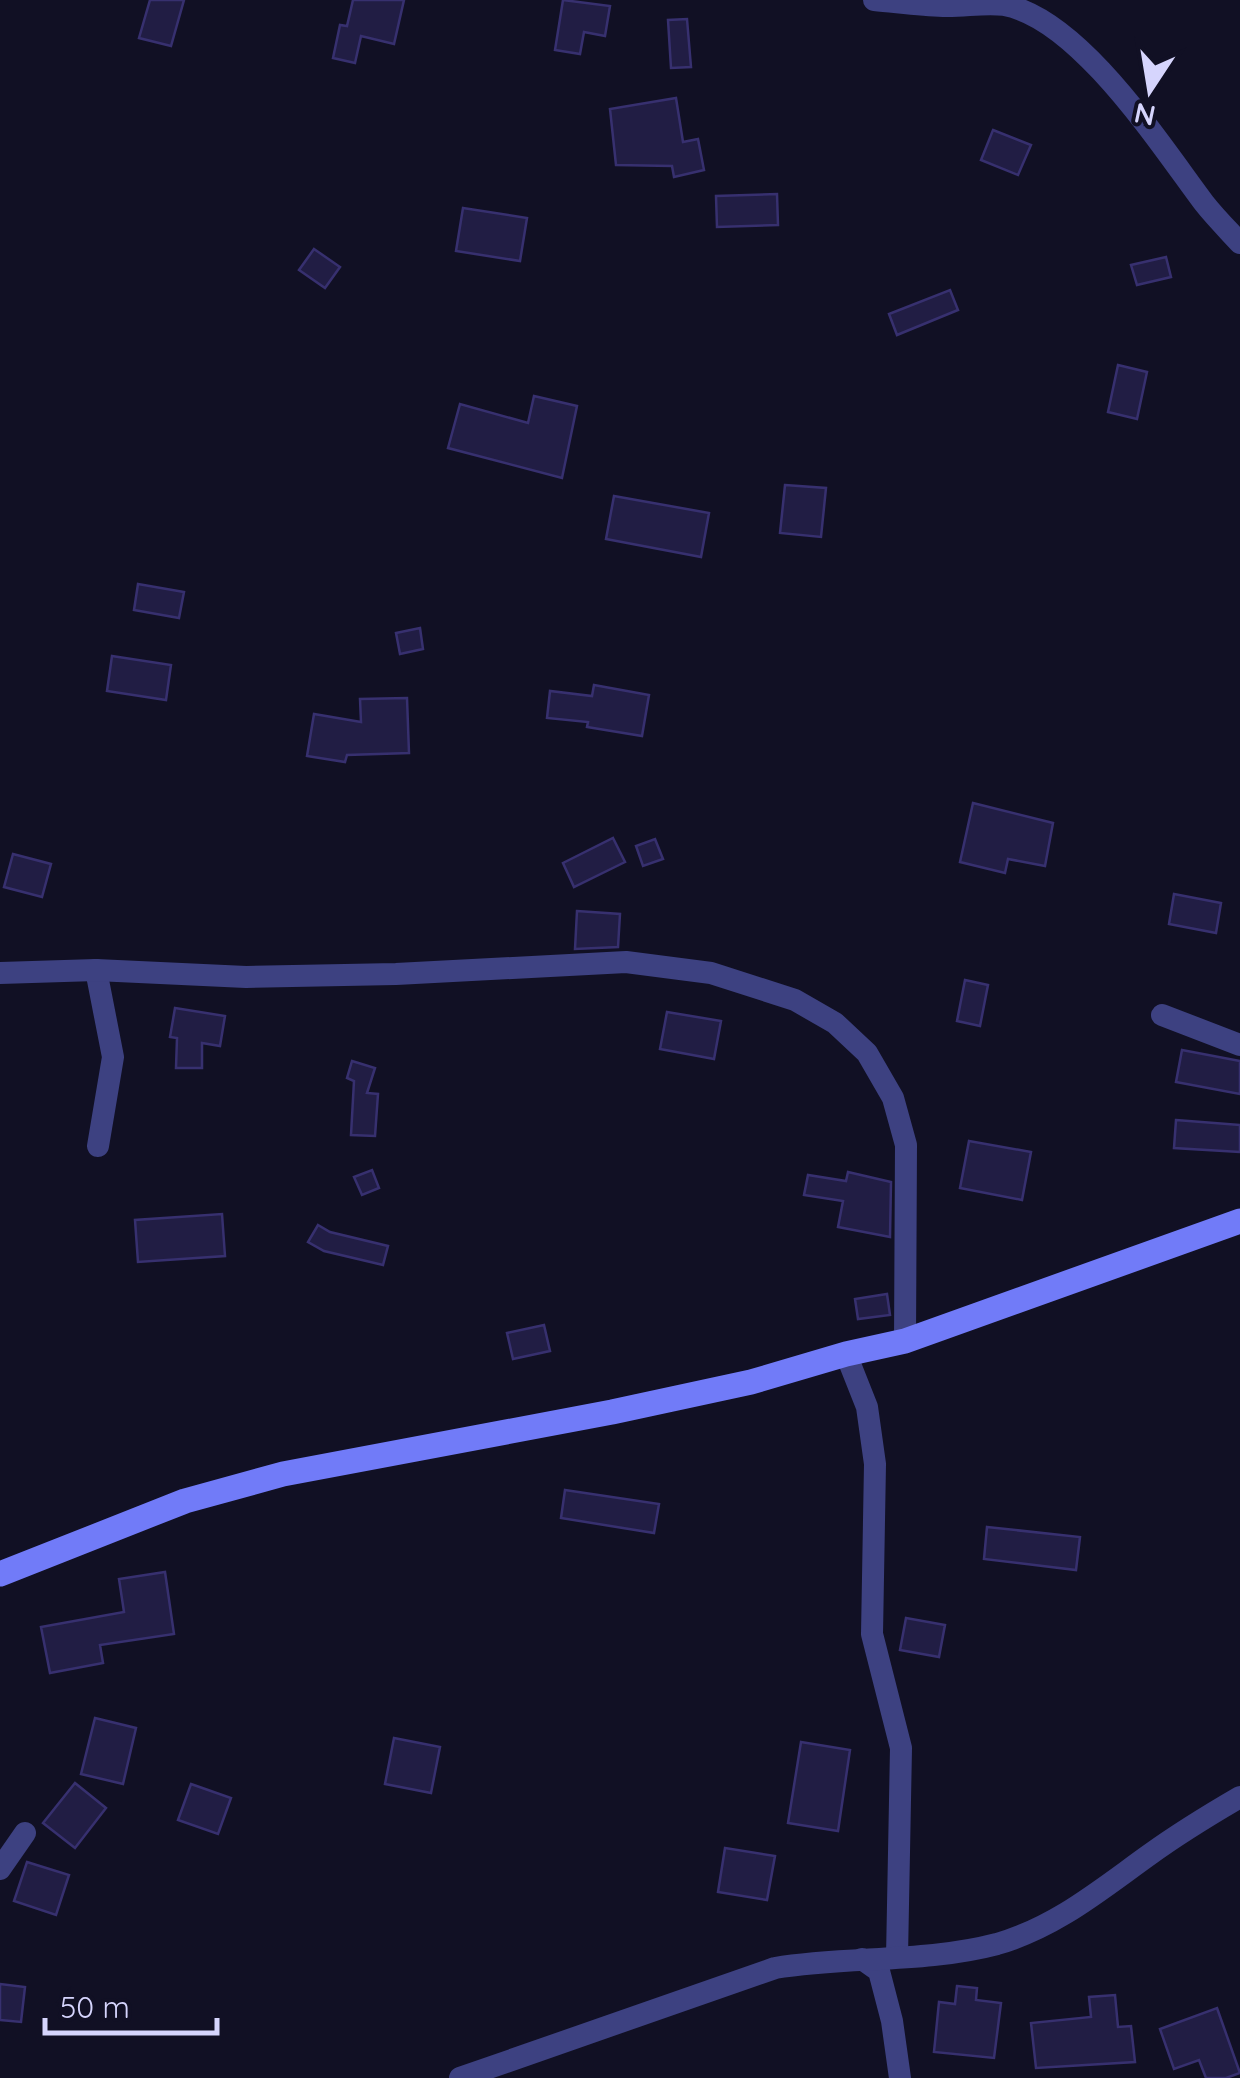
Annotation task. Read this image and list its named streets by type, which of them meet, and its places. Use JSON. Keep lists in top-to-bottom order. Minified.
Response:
{"scale_bar":"50 m","north":"bottom"}
